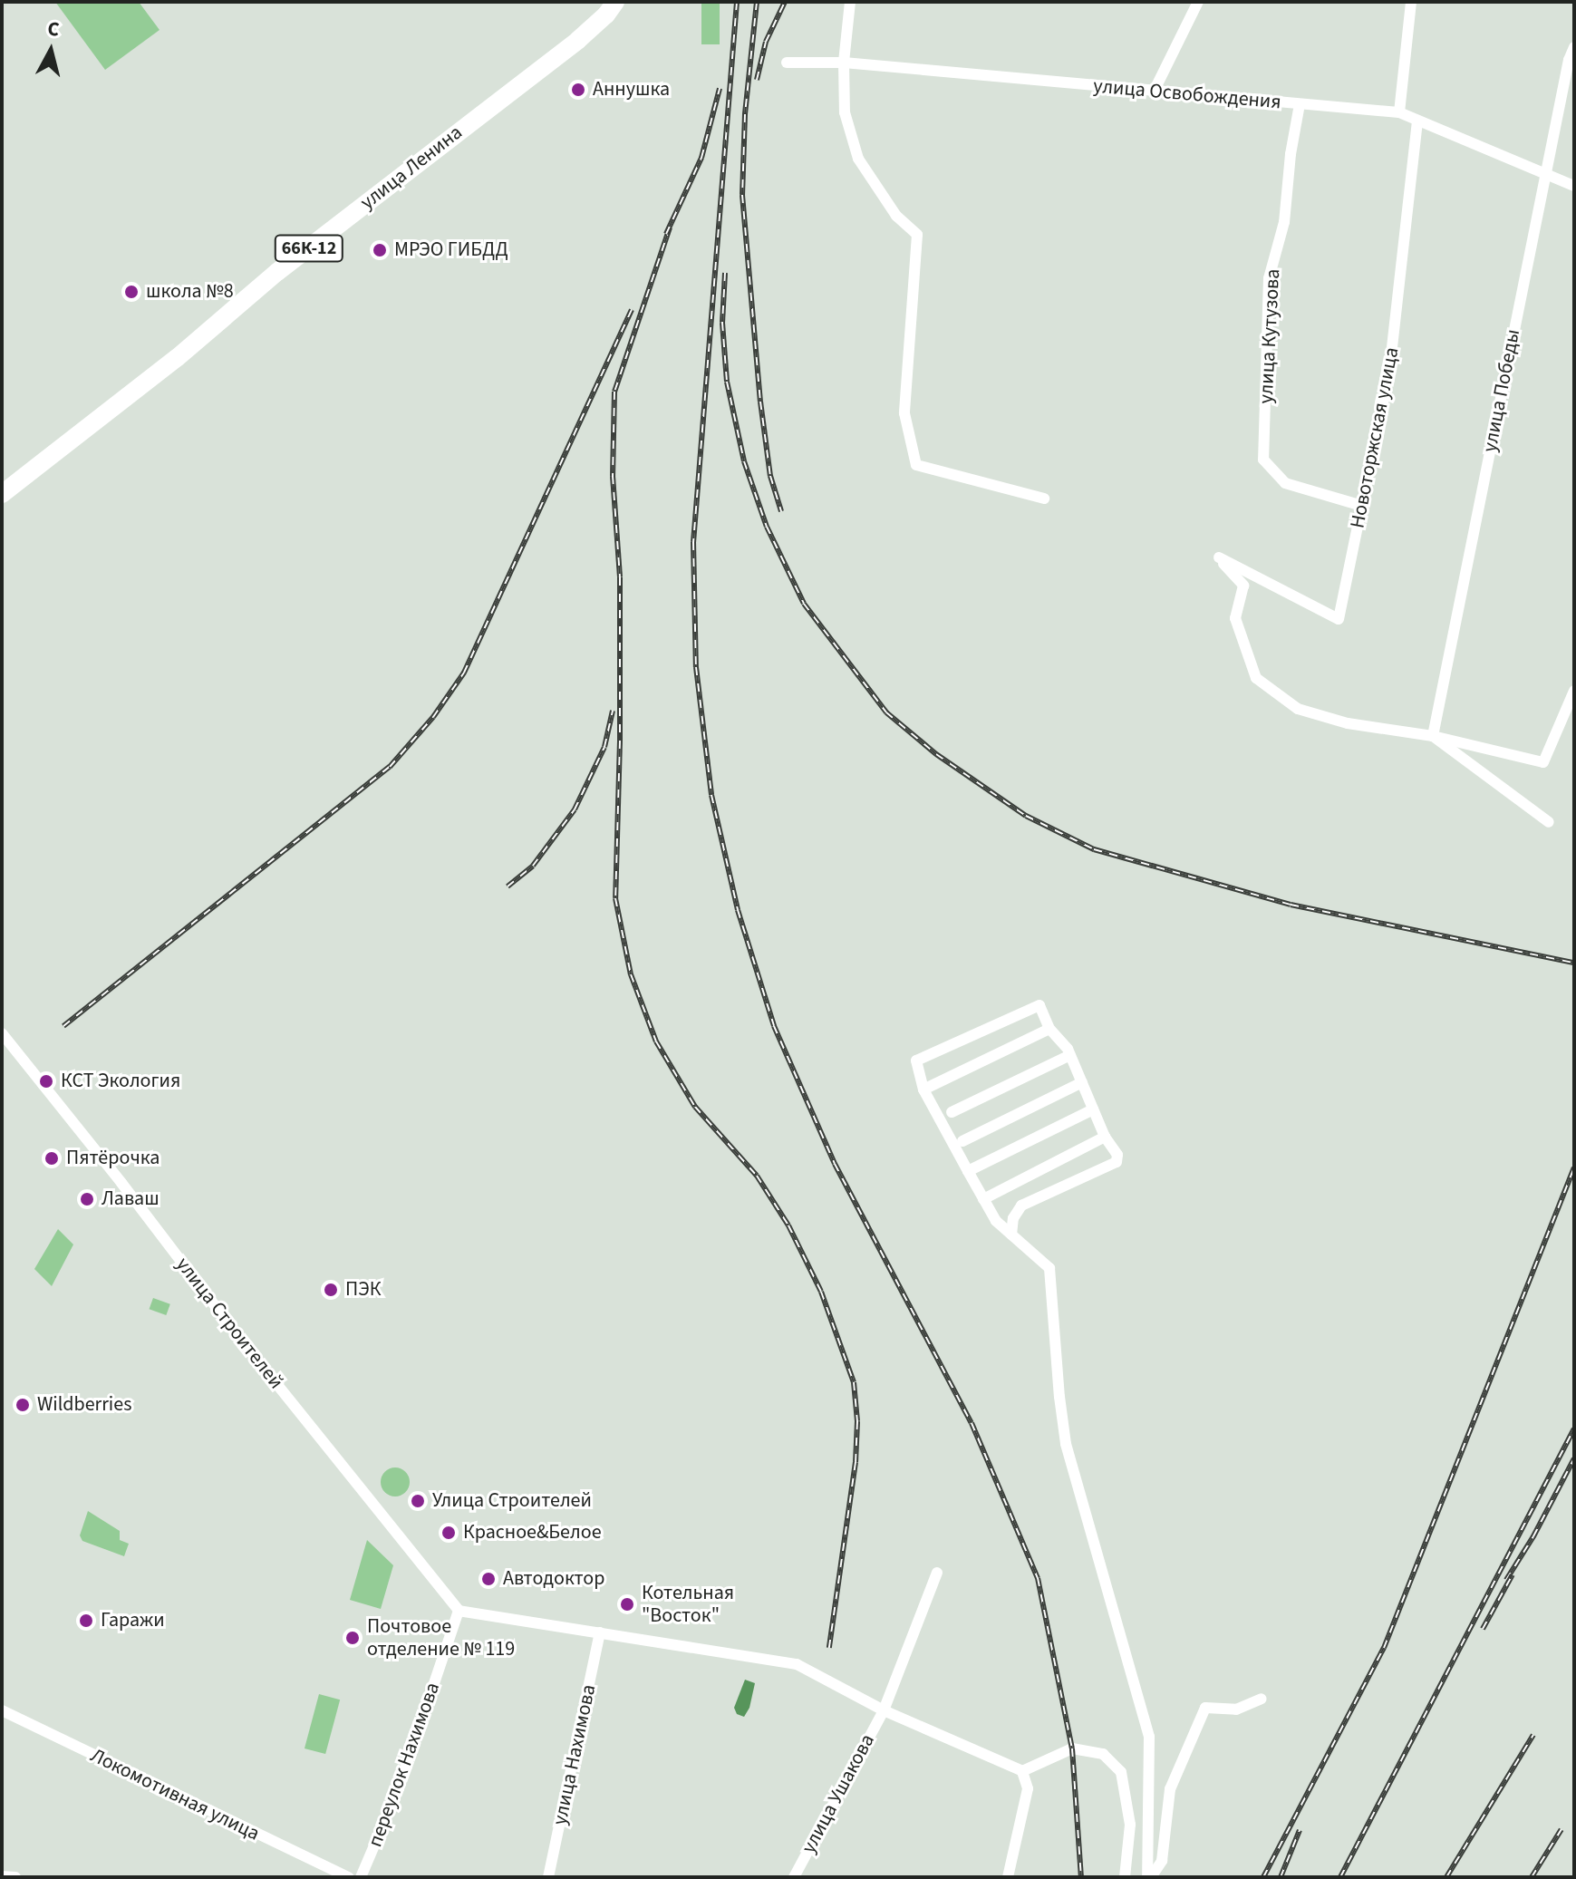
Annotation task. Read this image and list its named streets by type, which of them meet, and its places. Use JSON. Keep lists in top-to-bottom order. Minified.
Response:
{"streets":{"main road":["улица Ленина","66К-12"],"street":["улица Освобождения","улица Кутузова","улица Победы","Новоторжская улица","улица Строителей","улица Нахимова","переулок Нахимова","улица Ушакова","Локомотивная улица"]},"crossings":[["улица Освобождения","улица Кутузова"],["улица Освобождения","улица Победы"],["улица Освобождения","Новоторжская улица"],["улица Кутузова","Новоторжская улица"],["улица Победы","Новоторжская улица"],["улица Строителей","переулок Нахимова"],["улица Строителей","улица Ушакова"],["улица Нахимова","улица Ушакова"],["переулок Нахимова","улица Ушакова"]],"places":["Аннушка","МРЭО ГИБДД","школа №8","КСТ Экология","Пятёрочка","Лаваш","ПЭК","Wildberries","Улица Строителей","Красное&Белое","Автодоктор","Котельная \"Восток\"","Гаражи","Почтовое отделение № 119"],"north":"top"}
